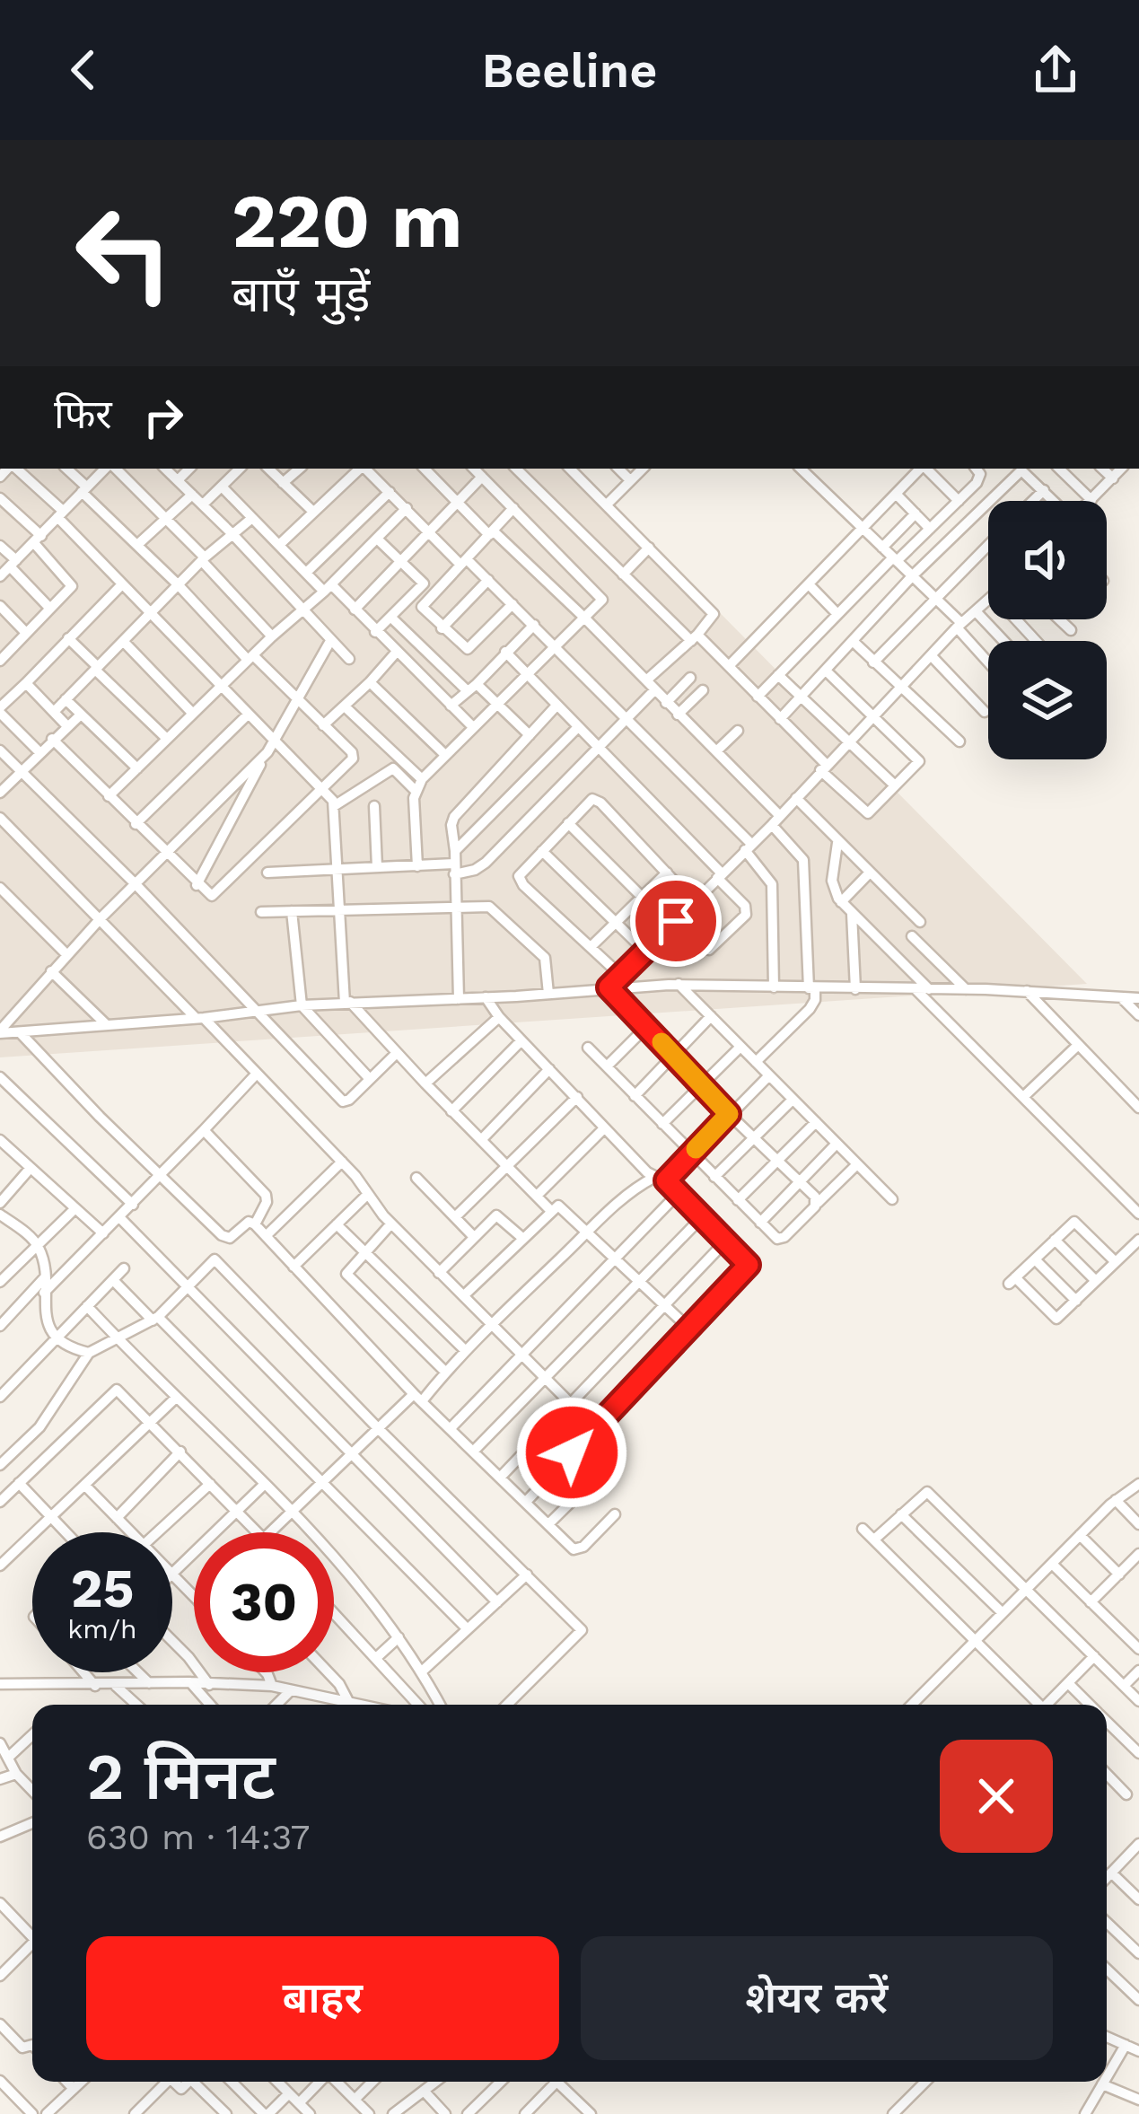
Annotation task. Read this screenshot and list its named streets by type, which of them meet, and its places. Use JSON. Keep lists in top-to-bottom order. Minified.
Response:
{"page":{"header":"Beeline","turn":["220 m","बाएँ मुड़ें"],"then":"फिर","speed":"25 km/h","limit":"30","heading":["2 मिनट","630 m · 14:37"],"buttons":["बाहर","शेयर करें"]}}
